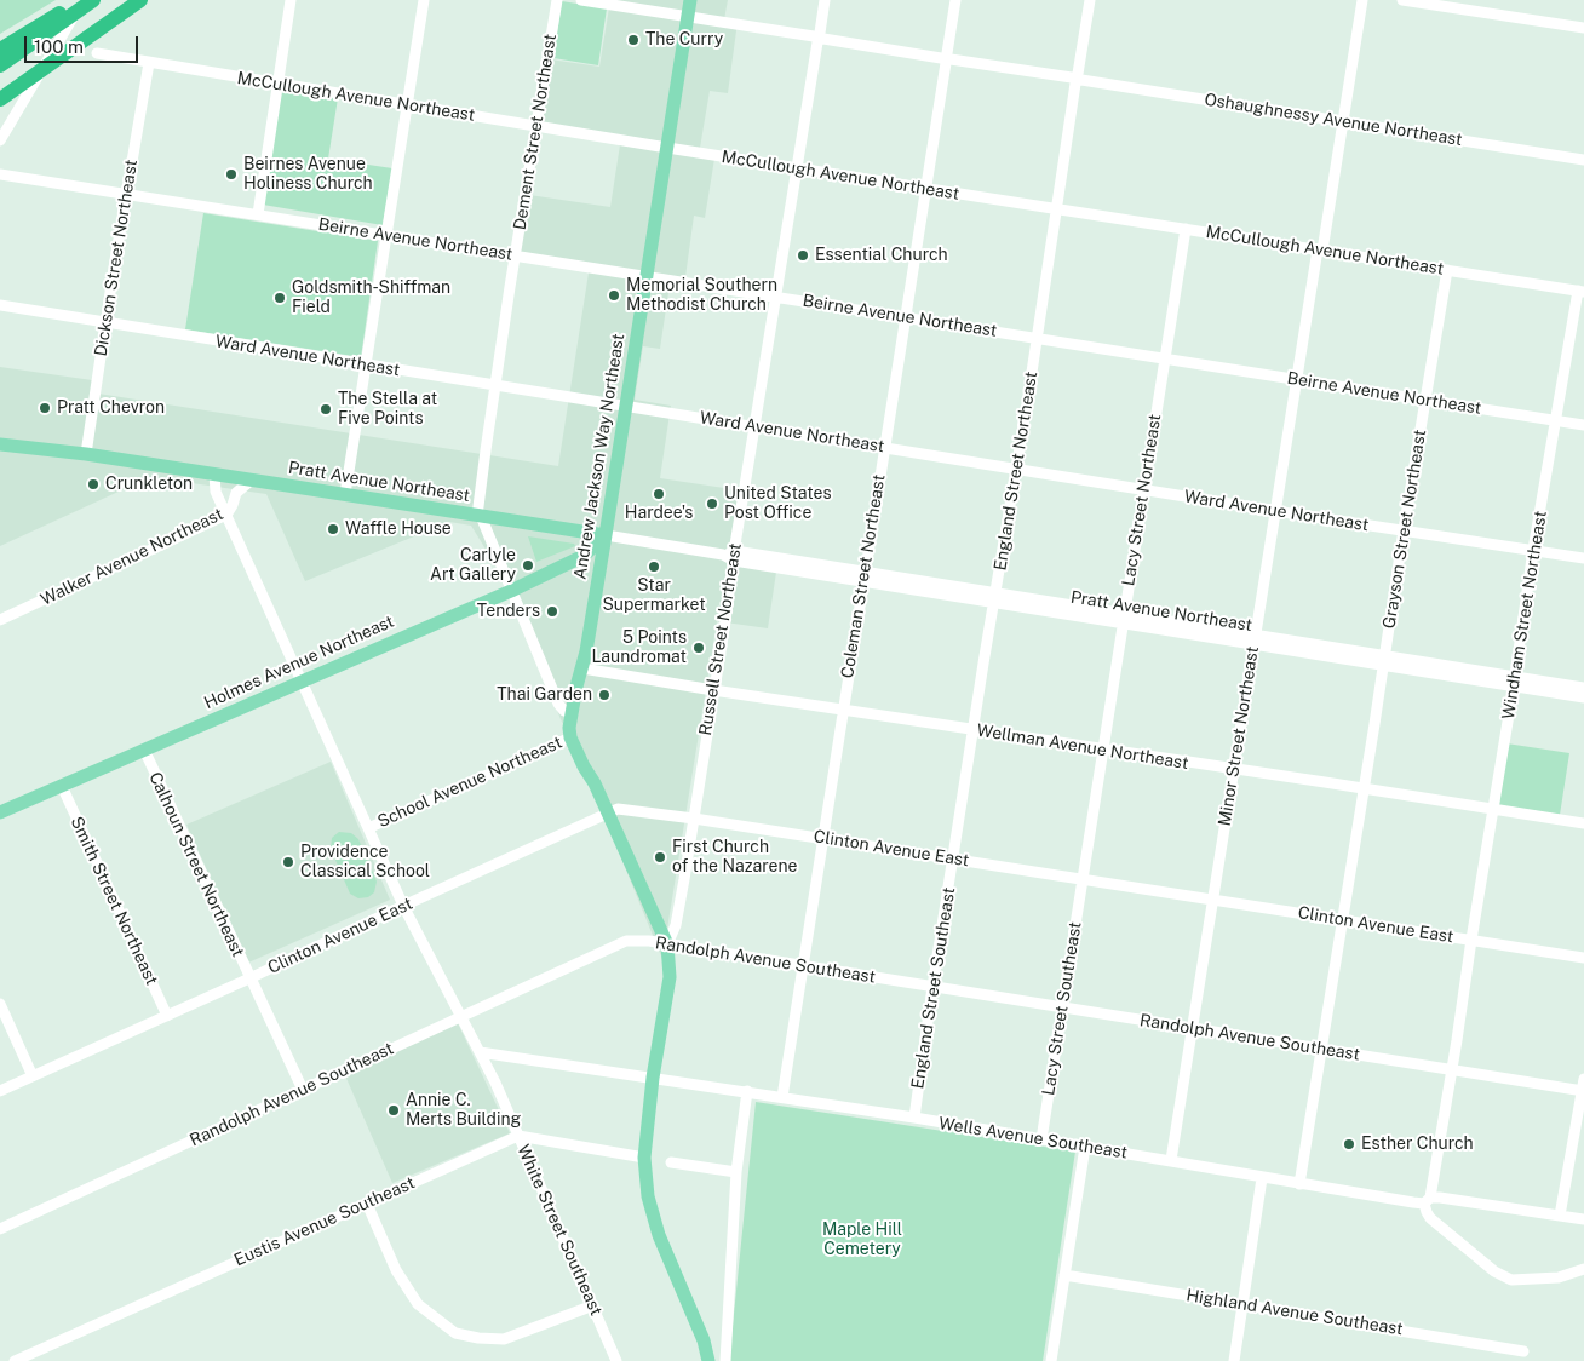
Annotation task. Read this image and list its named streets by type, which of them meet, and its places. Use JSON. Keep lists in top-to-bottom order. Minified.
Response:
{"streets":{"main road":["Andrew Jackson Way Northeast","Pratt Avenue Northeast","Holmes Avenue Northeast"],"street":["McCullough Avenue Northeast","Oshaughnessy Avenue Northeast","Dement Street Northeast","Beirne Avenue Northeast","Dickson Street Northeast","Ward Avenue Northeast","England Street Northeast","Lacy Street Northeast","Grayson Street Northeast","Walker Avenue Northeast","Coleman Street Northeast","Windham Street Northeast","Russell Street Northeast","Minor Street Northeast","Wellman Avenue Northeast","School Avenue Northeast","Clinton Avenue East","Calhoun Street Northeast","Smith Street Northeast","Randolph Avenue Southeast","England Street Southeast","Lacy Street Southeast","Wells Avenue Southeast","Eustis Avenue Southeast","White Street Southeast","Highland Avenue Southeast"]},"crossings":[["McCullough Avenue Northeast","Dement Street Northeast"],["McCullough Avenue Northeast","Dickson Street Northeast"],["McCullough Avenue Northeast","Andrew Jackson Way Northeast"],["McCullough Avenue Northeast","England Street Northeast"],["McCullough Avenue Northeast","Lacy Street Northeast"],["McCullough Avenue Northeast","Grayson Street Northeast"],["McCullough Avenue Northeast","Coleman Street Northeast"],["McCullough Avenue Northeast","Windham Street Northeast"],["McCullough Avenue Northeast","Russell Street Northeast"],["McCullough Avenue Northeast","Minor Street Northeast"],["Oshaughnessy Avenue Northeast","Andrew Jackson Way Northeast"],["Oshaughnessy Avenue Northeast","England Street Northeast"],["Oshaughnessy Avenue Northeast","Coleman Street Northeast"],["Oshaughnessy Avenue Northeast","Russell Street Northeast"],["Oshaughnessy Avenue Northeast","Minor Street Northeast"],["Dement Street Northeast","Beirne Avenue Northeast"],["Dement Street Northeast","Ward Avenue Northeast"],["Dement Street Northeast","Andrew Jackson Way Northeast"],["Dement Street Northeast","Pratt Avenue Northeast"],["Dement Street Northeast","Holmes Avenue Northeast"],["Beirne Avenue Northeast","Dickson Street Northeast"],["Beirne Avenue Northeast","Andrew Jackson Way Northeast"],["Beirne Avenue Northeast","England Street Northeast"],["Beirne Avenue Northeast","Lacy Street Northeast"],["Beirne Avenue Northeast","Grayson Street Northeast"],["Beirne Avenue Northeast","Coleman Street Northeast"],["Beirne Avenue Northeast","Windham Street Northeast"],["Beirne Avenue Northeast","Russell Street Northeast"],["Beirne Avenue Northeast","Minor Street Northeast"],["Dickson Street Northeast","Ward Avenue Northeast"],["Dickson Street Northeast","Pratt Avenue Northeast"],["Ward Avenue Northeast","Andrew Jackson Way Northeast"],["Ward Avenue Northeast","England Street Northeast"],["Ward Avenue Northeast","Lacy Street Northeast"],["Ward Avenue Northeast","Grayson Street Northeast"],["Ward Avenue Northeast","Coleman Street Northeast"],["Ward Avenue Northeast","Windham Street Northeast"],["Ward Avenue Northeast","Russell Street Northeast"],["Ward Avenue Northeast","Minor Street Northeast"],["Andrew Jackson Way Northeast","Pratt Avenue Northeast"],["Andrew Jackson Way Northeast","Holmes Avenue Northeast"],["Andrew Jackson Way Northeast","Wellman Avenue Northeast"],["Andrew Jackson Way Northeast","School Avenue Northeast"],["England Street Northeast","Pratt Avenue Northeast"],["England Street Northeast","Wellman Avenue Northeast"],["England Street Northeast","Clinton Avenue East"],["England Street Northeast","England Street Southeast"],["Pratt Avenue Northeast","Lacy Street Northeast"],["Pratt Avenue Northeast","Grayson Street Northeast"],["Pratt Avenue Northeast","Walker Avenue Northeast"],["Pratt Avenue Northeast","Coleman Street Northeast"],["Pratt Avenue Northeast","Windham Street Northeast"],["Pratt Avenue Northeast","Russell Street Northeast"],["Pratt Avenue Northeast","Holmes Avenue Northeast"],["Pratt Avenue Northeast","Minor Street Northeast"],["Pratt Avenue Northeast","White Street Southeast"],["Lacy Street Northeast","Wellman Avenue Northeast"],["Lacy Street Northeast","Clinton Avenue East"],["Lacy Street Northeast","Lacy Street Southeast"],["Grayson Street Northeast","Wellman Avenue Northeast"],["Grayson Street Northeast","Clinton Avenue East"],["Grayson Street Northeast","Randolph Avenue Southeast"],["Grayson Street Northeast","Wells Avenue Southeast"],["Walker Avenue Northeast","White Street Southeast"],["Coleman Street Northeast","Wellman Avenue Northeast"],["Coleman Street Northeast","Clinton Avenue East"],["Coleman Street Northeast","Randolph Avenue Southeast"],["Coleman Street Northeast","Wells Avenue Southeast"],["Windham Street Northeast","Wellman Avenue Northeast"],["Windham Street Northeast","Clinton Avenue East"],["Windham Street Northeast","Randolph Avenue Southeast"],["Windham Street Northeast","Wells Avenue Southeast"],["Russell Street Northeast","Wellman Avenue Northeast"],["Russell Street Northeast","Clinton Avenue East"],["Russell Street Northeast","Randolph Avenue Southeast"],["Holmes Avenue Northeast","Calhoun Street Northeast"],["Holmes Avenue Northeast","Smith Street Northeast"],["Holmes Avenue Northeast","White Street Southeast"],["Minor Street Northeast","Wellman Avenue Northeast"],["Minor Street Northeast","Clinton Avenue East"],["Minor Street Northeast","Randolph Avenue Southeast"],["Minor Street Northeast","Wells Avenue Southeast"],["School Avenue Northeast","White Street Southeast"],["Clinton Avenue East","Calhoun Street Northeast"],["Clinton Avenue East","Smith Street Northeast"],["Clinton Avenue East","England Street Southeast"],["Clinton Avenue East","Lacy Street Southeast"],["Clinton Avenue East","White Street Southeast"],["Calhoun Street Northeast","Randolph Avenue Southeast"],["Randolph Avenue Southeast","England Street Southeast"],["Randolph Avenue Southeast","Lacy Street Southeast"],["Randolph Avenue Southeast","White Street Southeast"],["England Street Southeast","Wells Avenue Southeast"],["Lacy Street Southeast","Wells Avenue Southeast"],["Wells Avenue Southeast","White Street Southeast"],["Eustis Avenue Southeast","White Street Southeast"]],"parks":["Maple Hill Cemetery"],"places":["The Curry","Beirnes Avenue Holiness Church","Essential Church","Memorial Southern Methodist Church","Goldsmith-Shiffman Field","Pratt Chevron","The Stella at Five Points","Crunkleton","Hardee's","United States Post Office","Waffle House","Carlyle Art Gallery","Star Supermarket","Tenders","5 Points Laundromat","Thai Garden","First Church of the Nazarene","Providence Classical School","Annie C. Merts Building","Esther Church"],"scale_bar":"100 m"}
